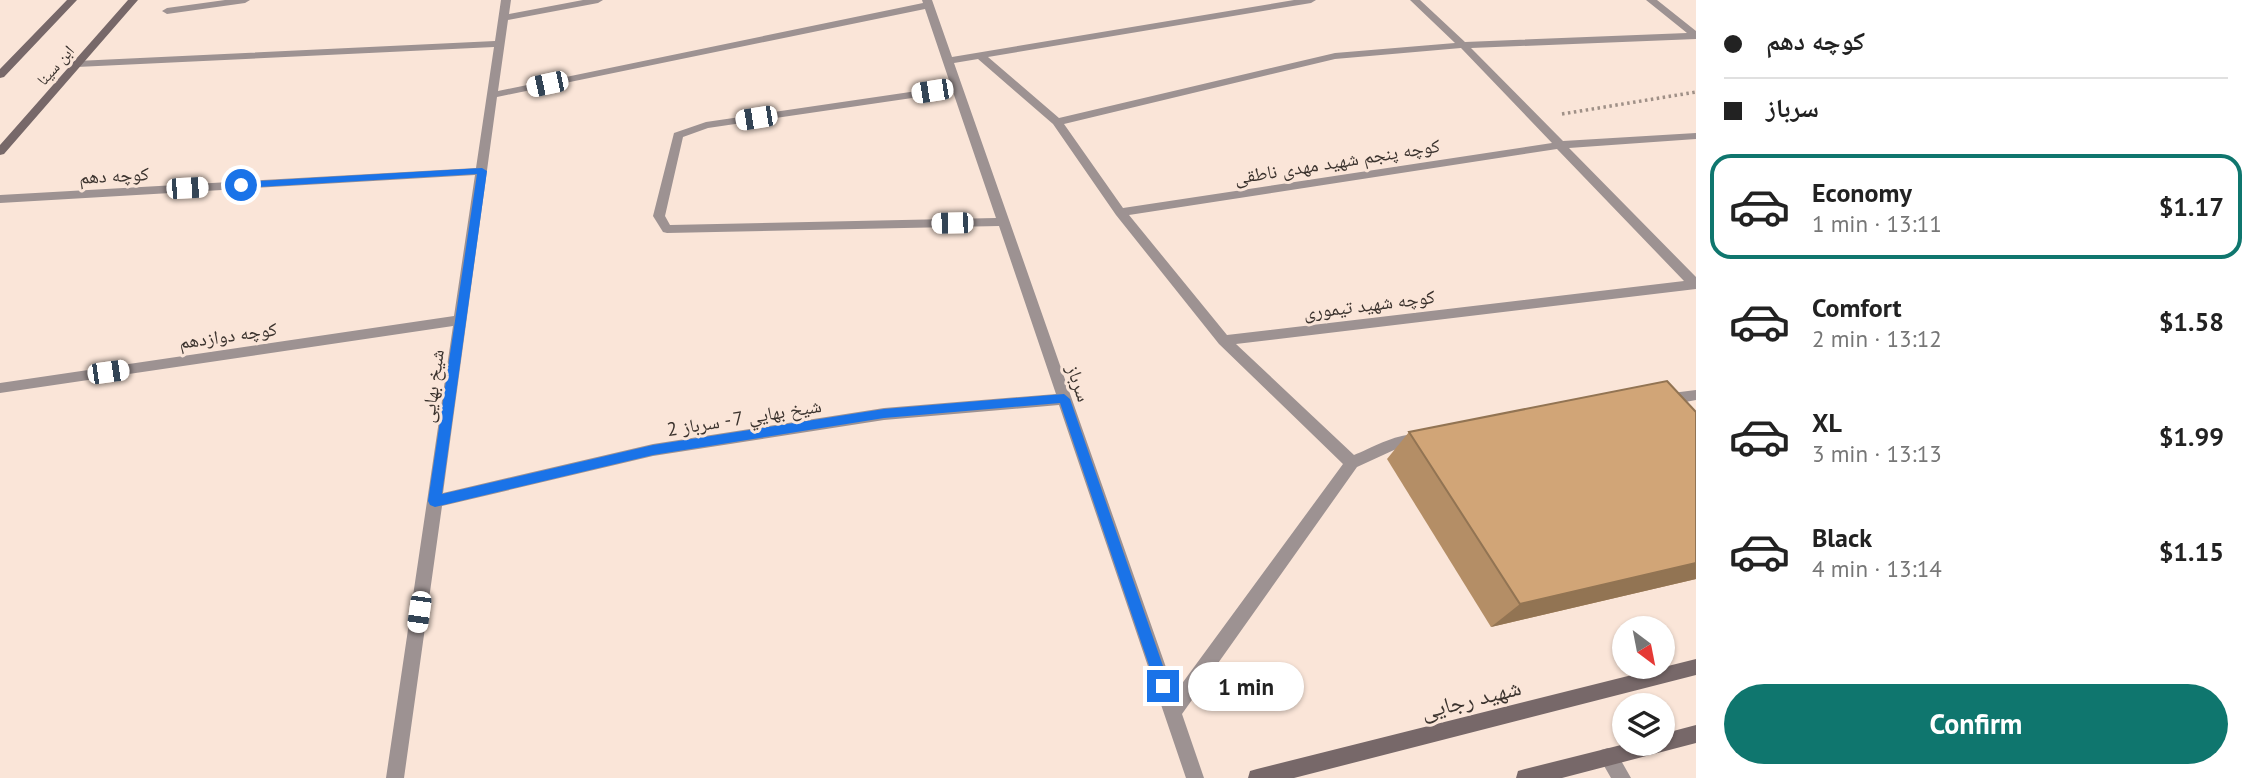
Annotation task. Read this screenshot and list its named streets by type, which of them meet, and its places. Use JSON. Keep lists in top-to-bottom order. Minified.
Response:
{"streets":{"street":["ابن سینا","کوچه پنجم شهید مهدی ناطقی","کوچه دهم","کوچه شهید تیموری","کوچه دوازدهم","سرباز","شیخ بهایی","شيخ بهايي 7 - سرباز 2","شهید رجایی"]},"crossings":[["کوچه دهم","شیخ بهایی"],["کوچه دوازدهم","شیخ بهایی"],["سرباز","شيخ بهايي 7 - سرباز 2"],["شیخ بهایی","شيخ بهايي 7 - سرباز 2"]],"north":"bottom right","page":{"banner":["کوچه دهم","سرباز"],"list":[{"name":"Economy","note":"1 min · 13:11","value":"$1.17"},{"name":"Comfort","note":"2 min · 13:12","value":"$1.58"},{"name":"XL","note":"3 min · 13:13","value":"$1.99"},{"name":"Black","note":"4 min · 13:14","value":"$1.15"}],"bubble":"1 min","buttons":"Confirm"}}
